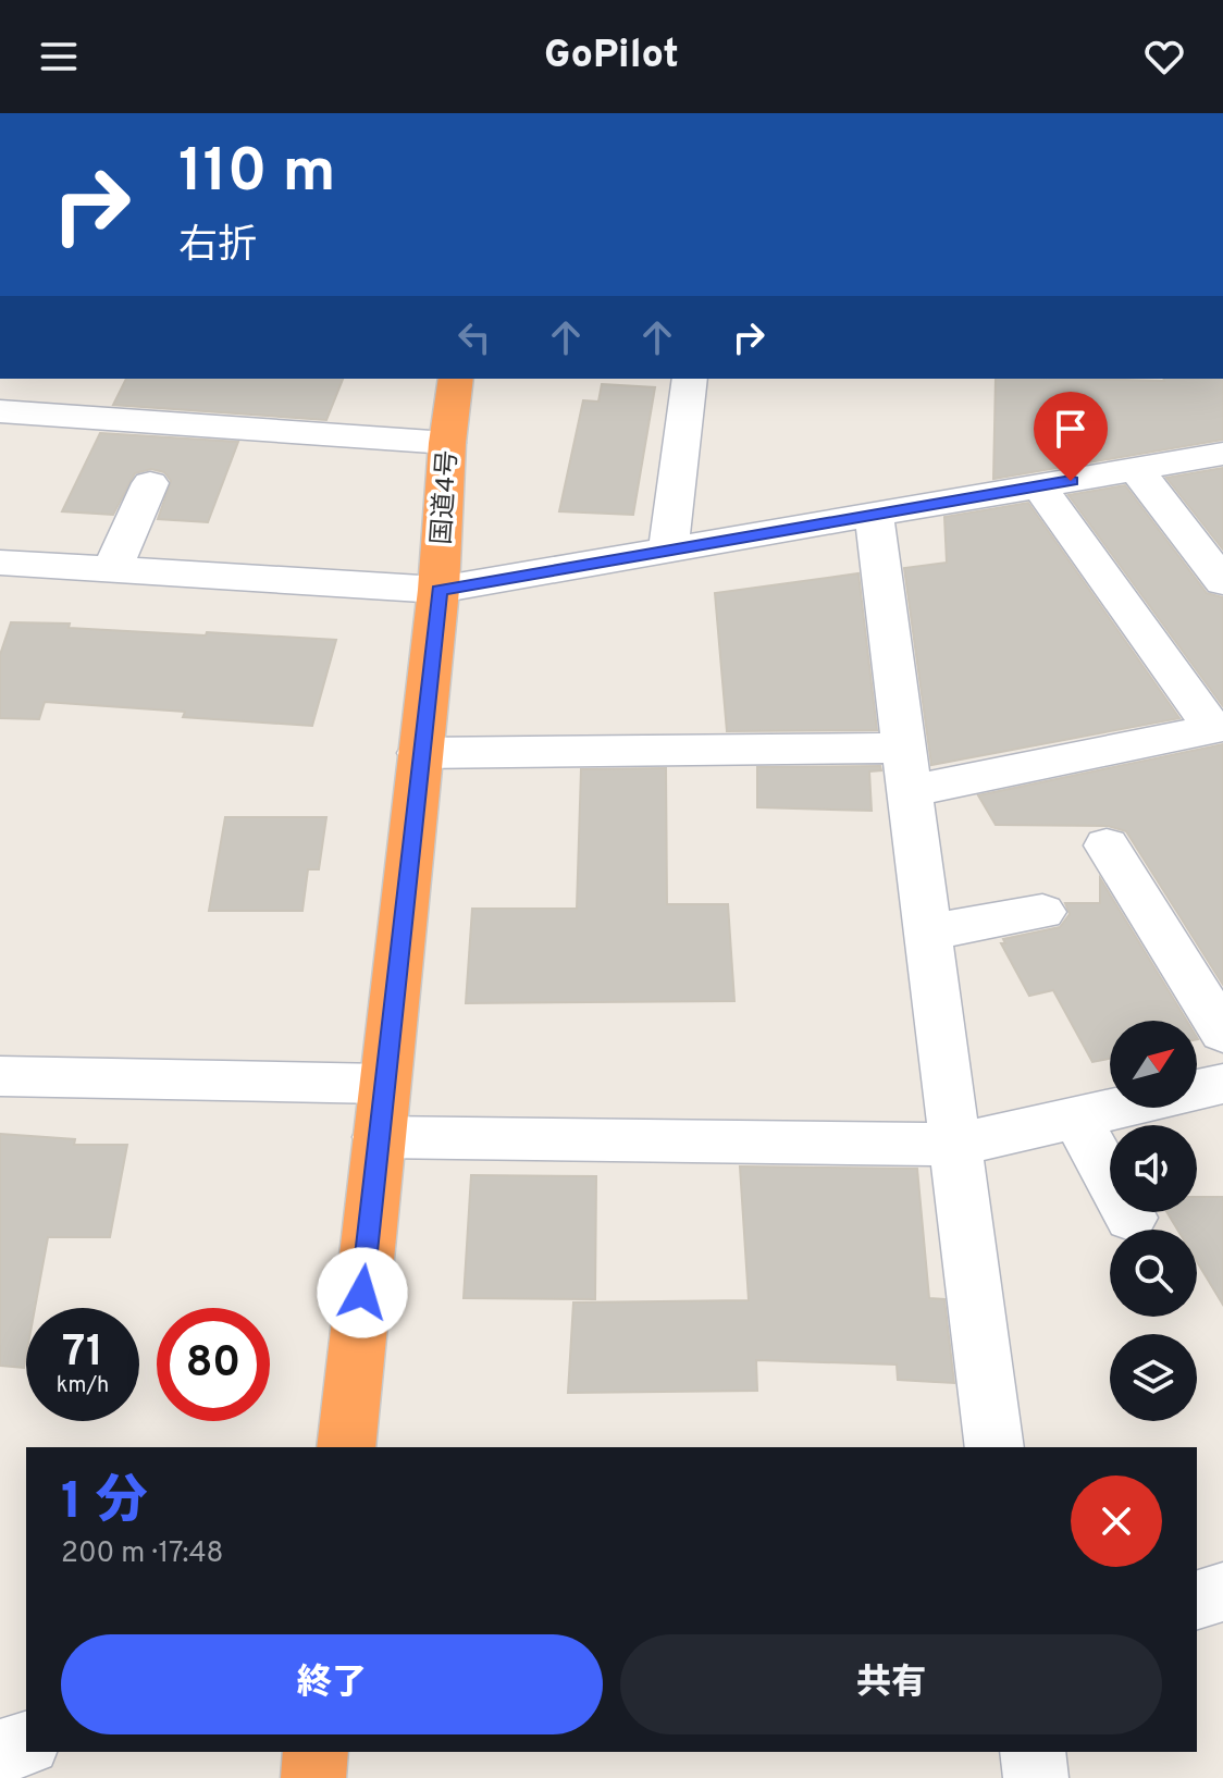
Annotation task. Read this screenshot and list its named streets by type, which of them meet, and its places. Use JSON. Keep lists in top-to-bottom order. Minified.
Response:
{"streets":{"highway":["国道4号"]},"north":"top right","page":{"header":"GoPilot","turn":["110 m","右折"],"speed":"71 km/h","limit":"80","heading":["1 分","200 m · 17:48"],"buttons":["終了","共有"]}}
